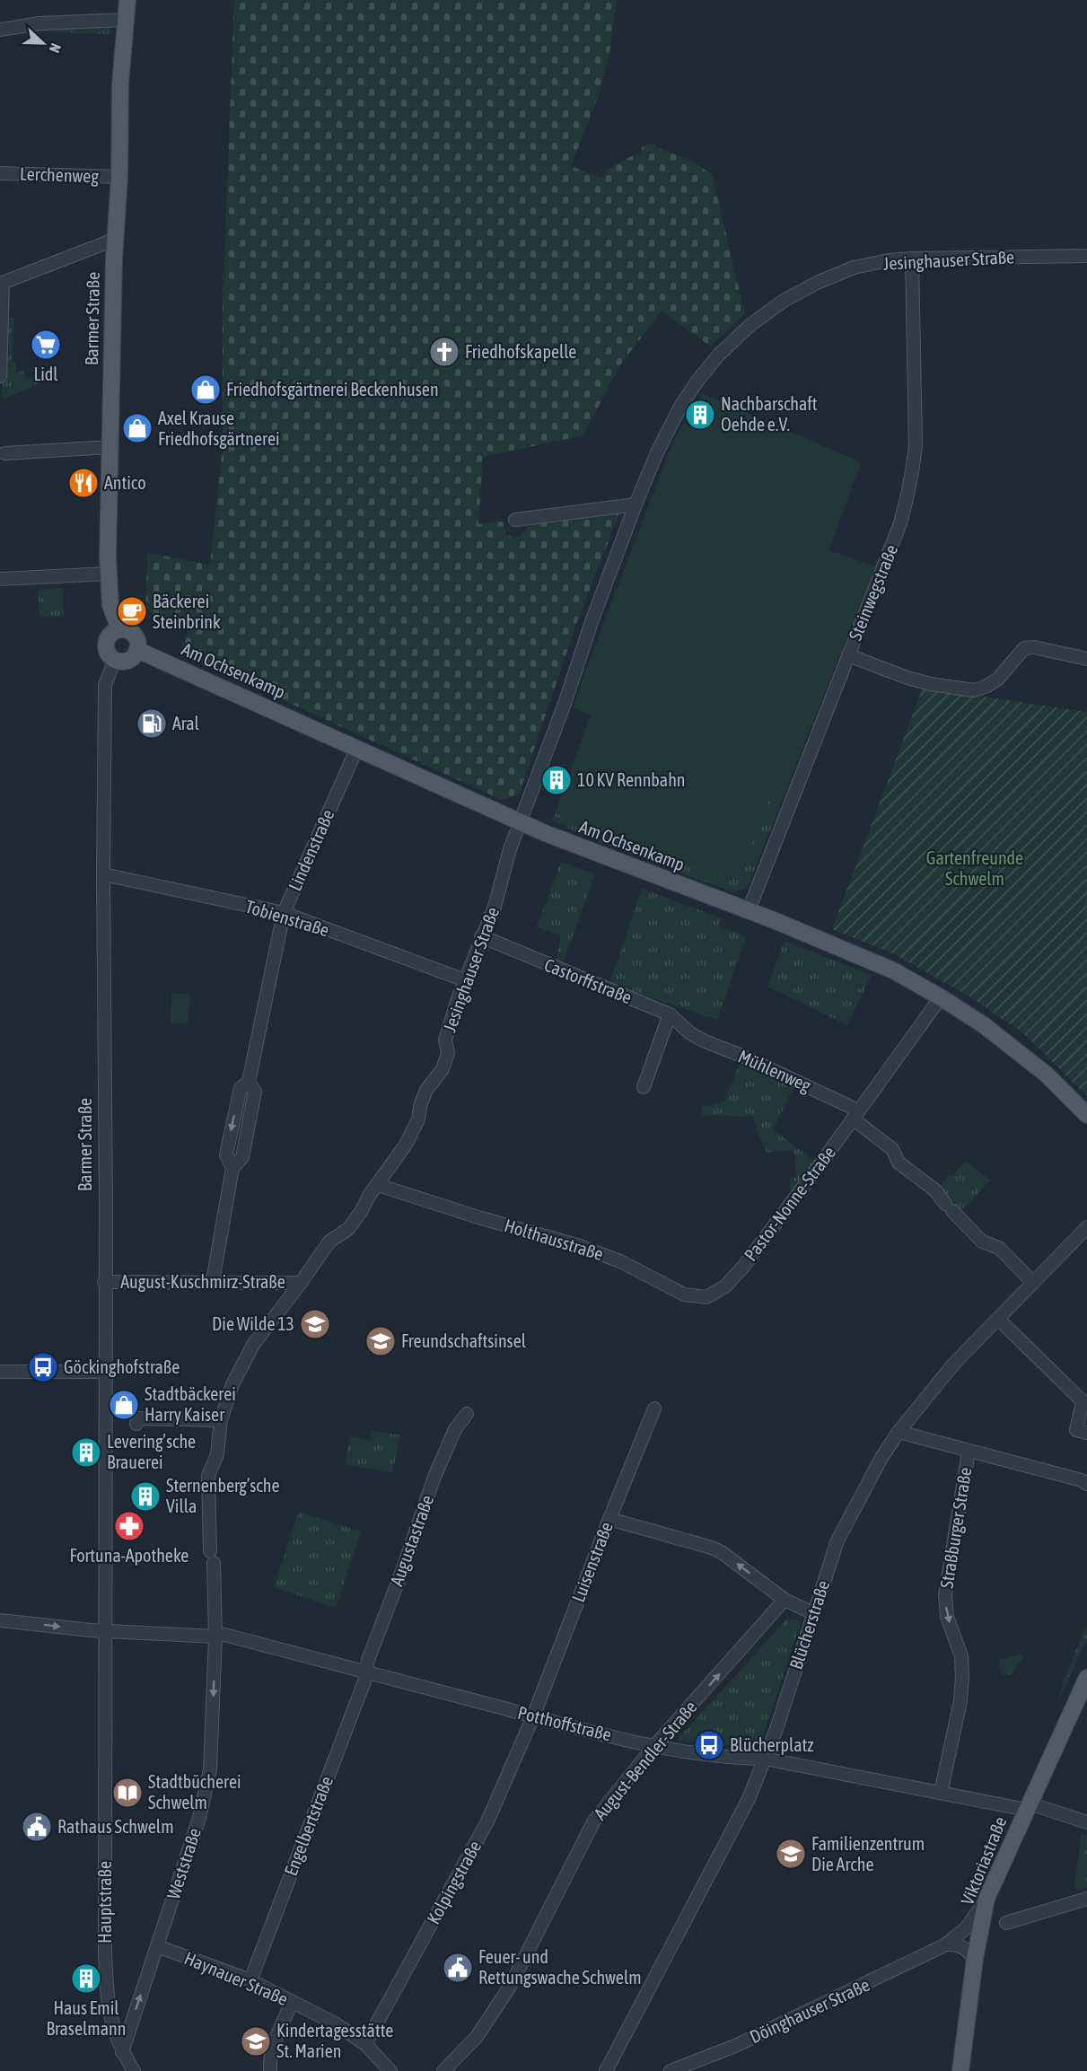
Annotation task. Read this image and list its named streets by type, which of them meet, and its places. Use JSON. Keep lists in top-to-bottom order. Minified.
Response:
{"streets":{"main road":["Barmer Straße","Am Ochsenkamp","Viktoriastraße"],"street":["Lerchenweg","Jesinghauser Straße","Steinwegstraße","Lindenstraße","Tobienstraße","Castorffstraße","Mühlenweg","Pastor-Nonne-Straße","Holthausstraße","August-Kuschmirz-Straße","Straßburger Straße","Augustastraße","Luisenstraße","Blücherstraße","Potthoffstraße","August-Bendler-Straße","Engelbertstraße","Weststraße","Kolpingstraße","Hauptstraße","Haynauer Straße","Döinghauser Straße"]},"crossings":[["Lerchenweg","Barmer Straße"],["Jesinghauser Straße","Steinwegstraße"],["Jesinghauser Straße","Am Ochsenkamp"],["Jesinghauser Straße","Tobienstraße"],["Jesinghauser Straße","Castorffstraße"],["Jesinghauser Straße","Holthausstraße"],["Jesinghauser Straße","August-Kuschmirz-Straße"],["Jesinghauser Straße","Potthoffstraße"],["Jesinghauser Straße","Weststraße"],["Barmer Straße","Am Ochsenkamp"],["Barmer Straße","Tobienstraße"],["Barmer Straße","August-Kuschmirz-Straße"],["Barmer Straße","Potthoffstraße"],["Barmer Straße","Hauptstraße"],["Steinwegstraße","Am Ochsenkamp"],["Am Ochsenkamp","Lindenstraße"],["Am Ochsenkamp","Pastor-Nonne-Straße"],["Lindenstraße","Tobienstraße"],["Lindenstraße","August-Kuschmirz-Straße"],["Castorffstraße","Mühlenweg"],["Mühlenweg","Pastor-Nonne-Straße"],["Pastor-Nonne-Straße","Holthausstraße"],["Straßburger Straße","Potthoffstraße"],["Augustastraße","Potthoffstraße"],["Augustastraße","Engelbertstraße"],["Luisenstraße","Potthoffstraße"],["Luisenstraße","Kolpingstraße"],["Blücherstraße","Potthoffstraße"],["Potthoffstraße","August-Bendler-Straße"],["Potthoffstraße","Engelbertstraße"],["Potthoffstraße","Viktoriastraße"],["Potthoffstraße","Weststraße"],["Potthoffstraße","Kolpingstraße"],["Potthoffstraße","Hauptstraße"],["Engelbertstraße","Haynauer Straße"],["Viktoriastraße","Döinghauser Straße"],["Weststraße","Hauptstraße"],["Weststraße","Haynauer Straße"],["Kolpingstraße","Haynauer Straße"]],"one_way":["Straßburger Straße"],"parks":["Gartenfreunde Schwelm"],"places":{"supermarket":["Lidl"],"church":["Friedhofskapelle"],"shop":["Friedhofsgärtnerei Beckenhusen","Axel Krause Friedhofsgärtnerei","Stadtbäckerei Harry Kaiser"],"building":["Nachbarschaft Oehde e.V.","10 KV Rennbahn","Levering’sche Brauerei","Sternenberg’sche Villa","Haus Emil Braselmann"],"restaurant":["Antico"],"cafe":["Bäckerei Steinbrink"],"fuel station":["Aral"],"school or university":["Die Wilde 13","Freundschaftsinsel","Familienzentrum Die Arche","Kindertagesstätte St. Marien"],"bus stop":["Göckinghofstraße","Blücherplatz"],"pharmacy":["Fortuna-Apotheke"],"library":["Stadtbücherei Schwelm"],"public building":["Rathaus Schwelm","Feuer- und Rettungswache Schwelm"]},"north":"right"}
